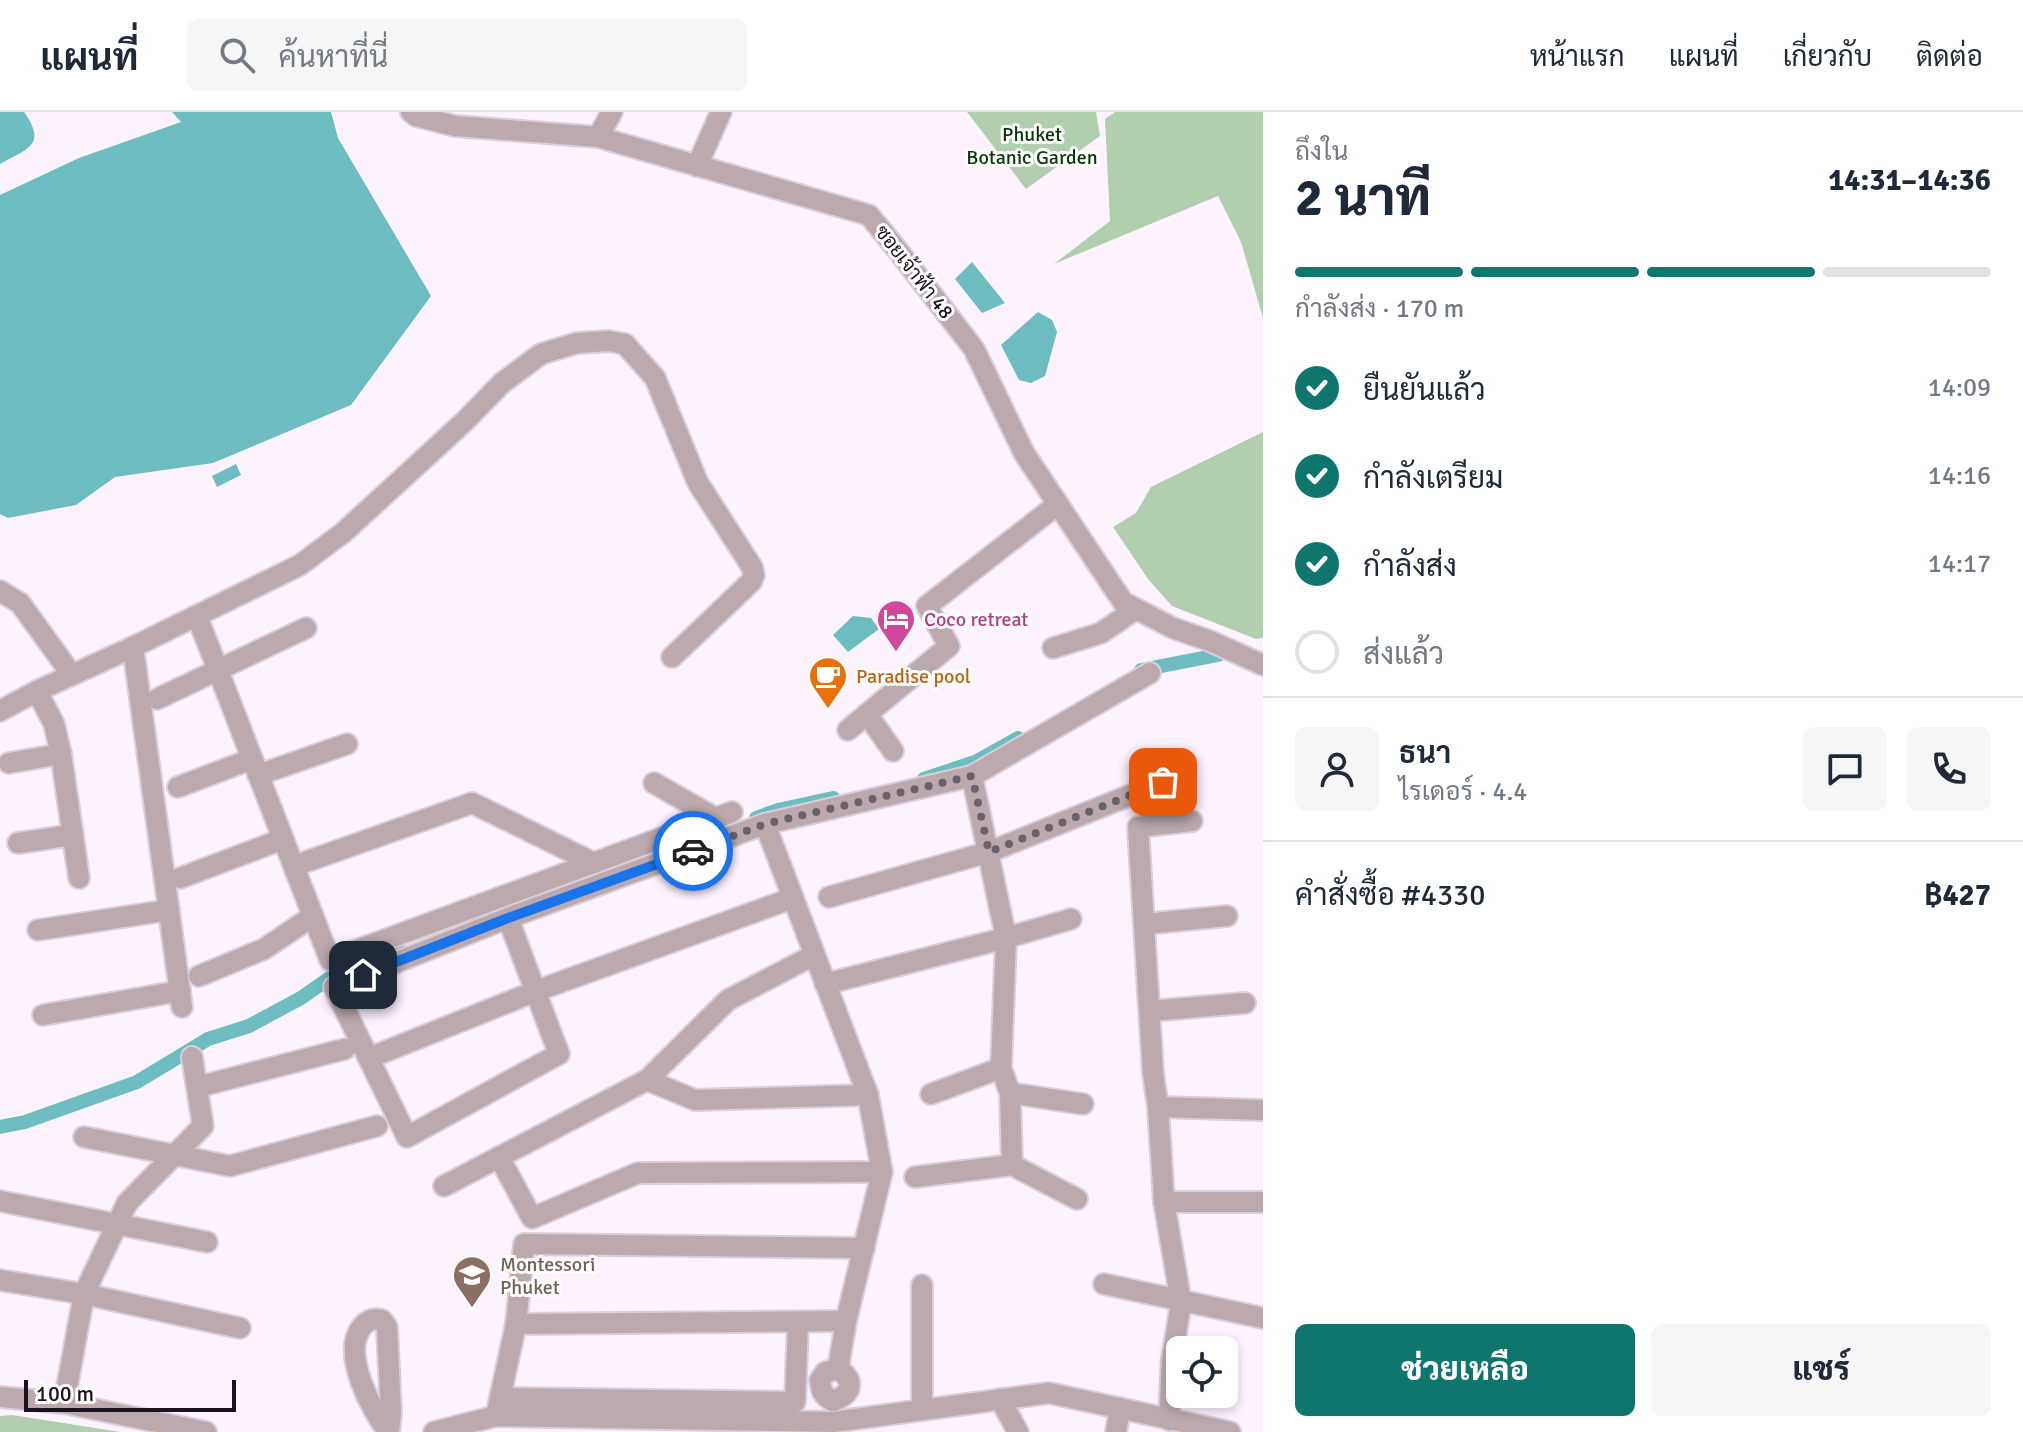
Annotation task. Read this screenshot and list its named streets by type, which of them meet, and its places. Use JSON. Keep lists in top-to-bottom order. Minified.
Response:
{"streets":{"street":["ซอยเจ้าฟ้า 48"]},"parks":["Phuket Botanic Garden"],"places":{"hotel":["Coco retreat"],"cafe":["Paradise pool"],"school or university":["Montessori Phuket"]},"scale_bar":"100 m","page":{"header":"แผนที่","search":"ค้นหาที่นี่","nav":["หน้าแรก","แผนที่","เกี่ยวกับ","ติดต่อ"],"heading":["2 นาที","ถึงใน","14:31–14:36"],"panel":["ธนา","ไรเดอร์ · 4.4","คำสั่งซื้อ #4330","฿427"],"bar":"กำลังส่ง · 170 m","list":[["ยืนยันแล้ว","14:09"],["กำลังเตรียม","14:16"],["กำลังส่ง","14:17"],"ส่งแล้ว"],"buttons":["ช่วยเหลือ","แชร์"],"scale":"100 m"}}
